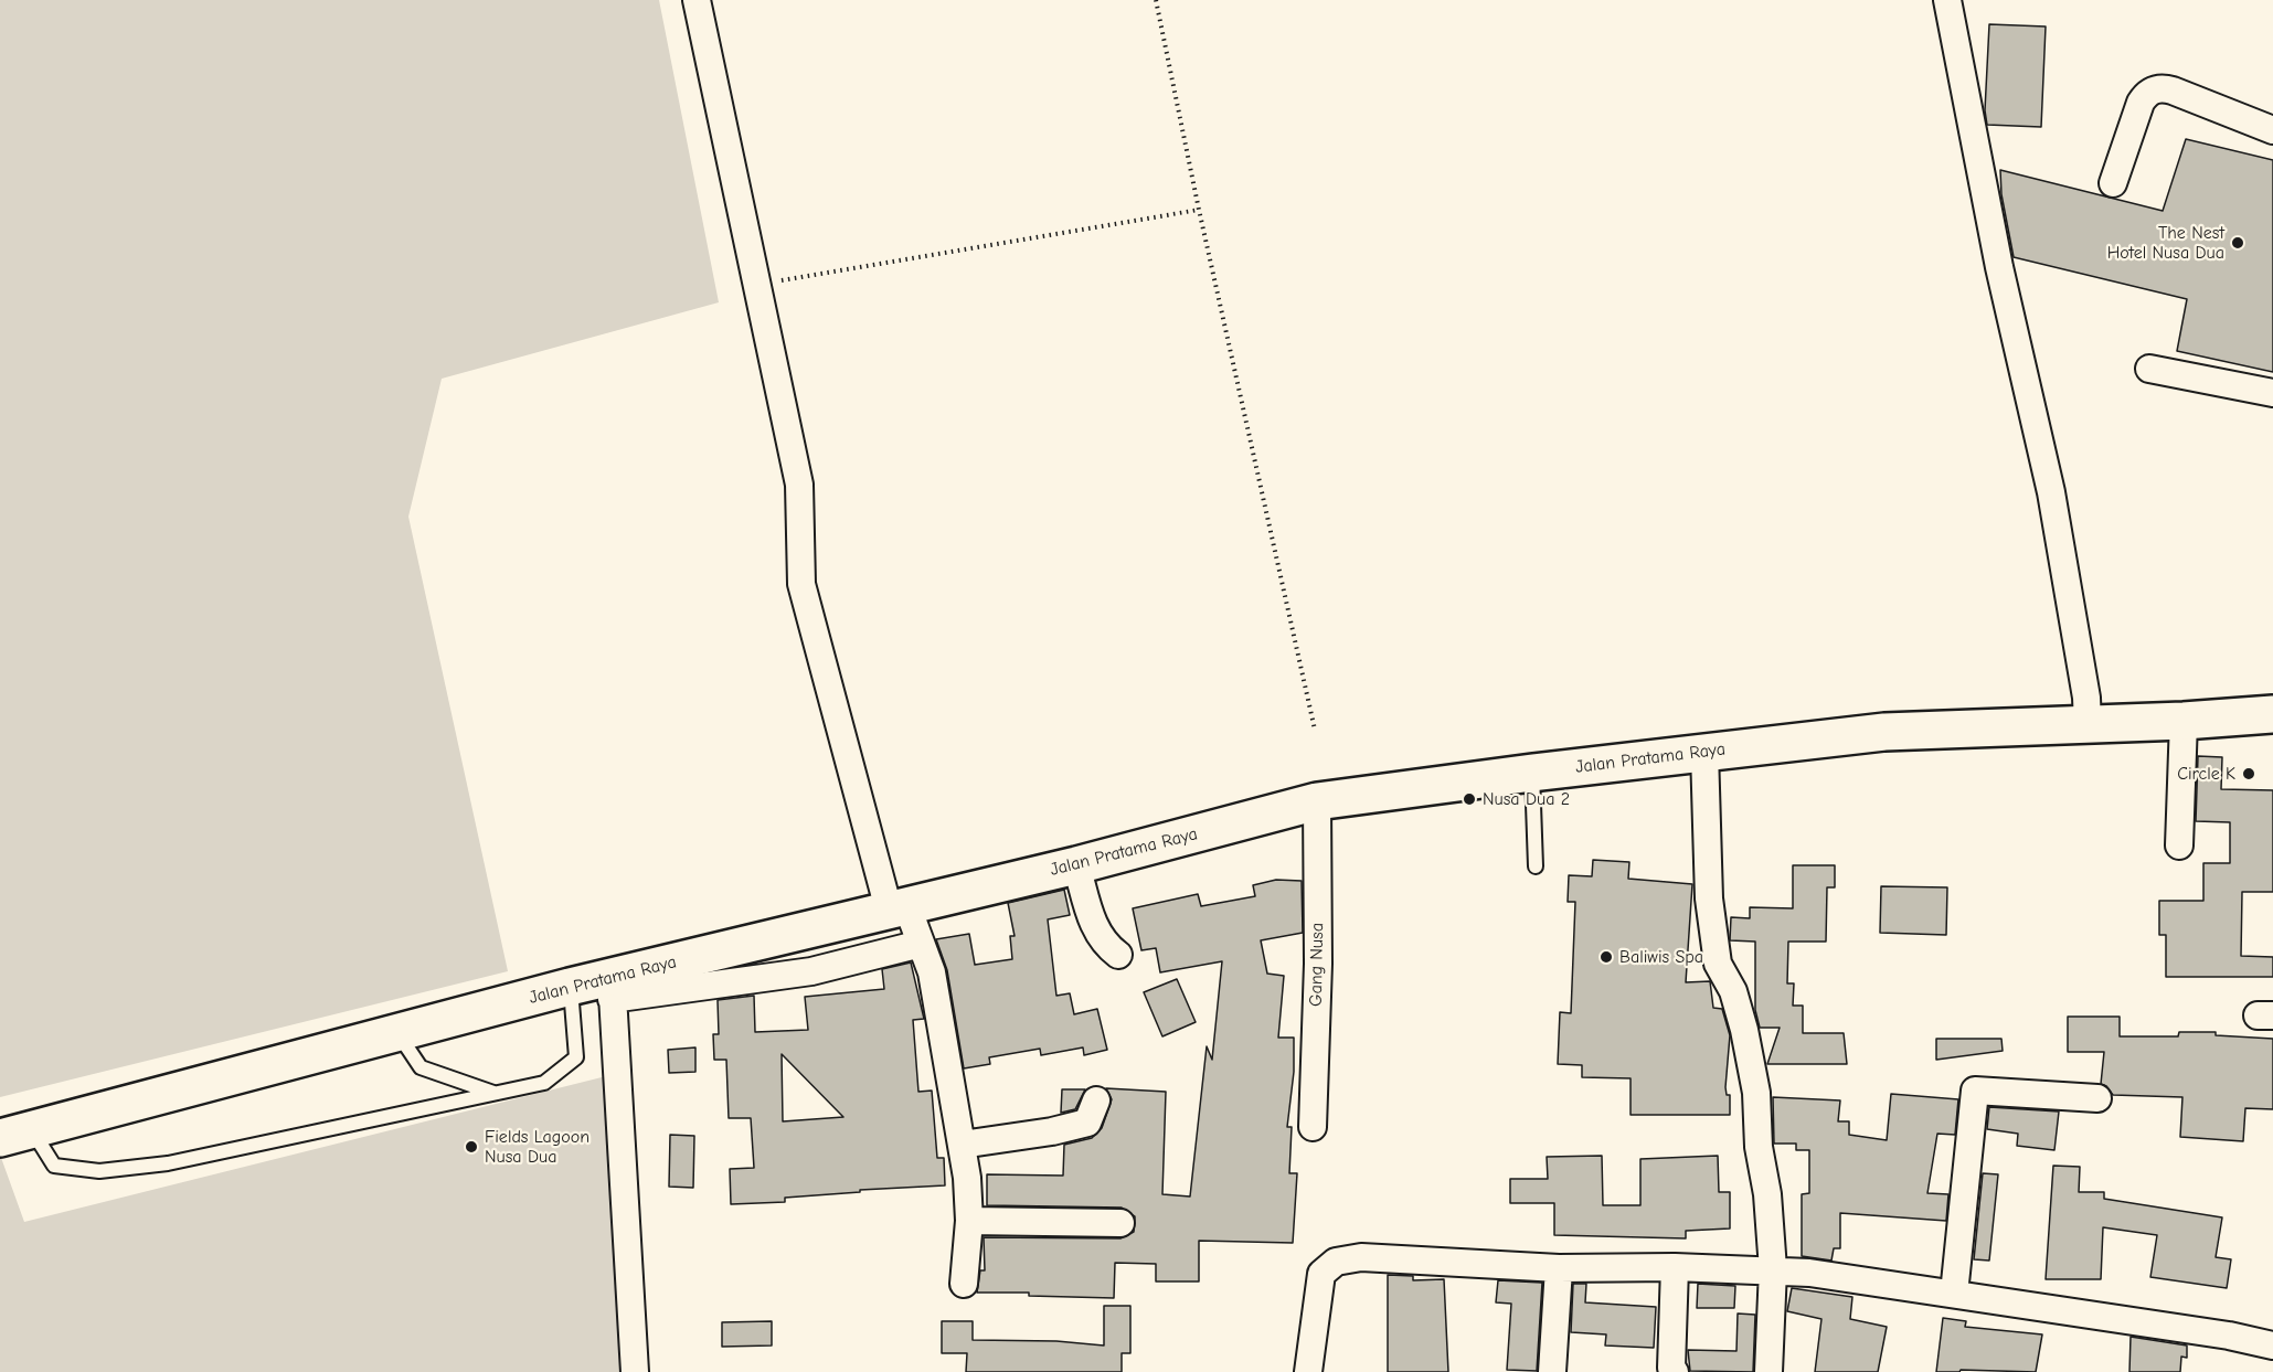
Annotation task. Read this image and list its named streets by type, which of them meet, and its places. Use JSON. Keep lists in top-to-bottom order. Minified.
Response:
{"streets":{"main road":["Jalan Pratama Raya"],"street":["Gang Nusa"]},"crossings":[["Jalan Pratama Raya","Gang Nusa"]],"places":["The Nest Hotel Nusa Dua","Circle K","Nusa Dua 2","Baliwis Spa","Fields Lagoon Nusa Dua"]}
